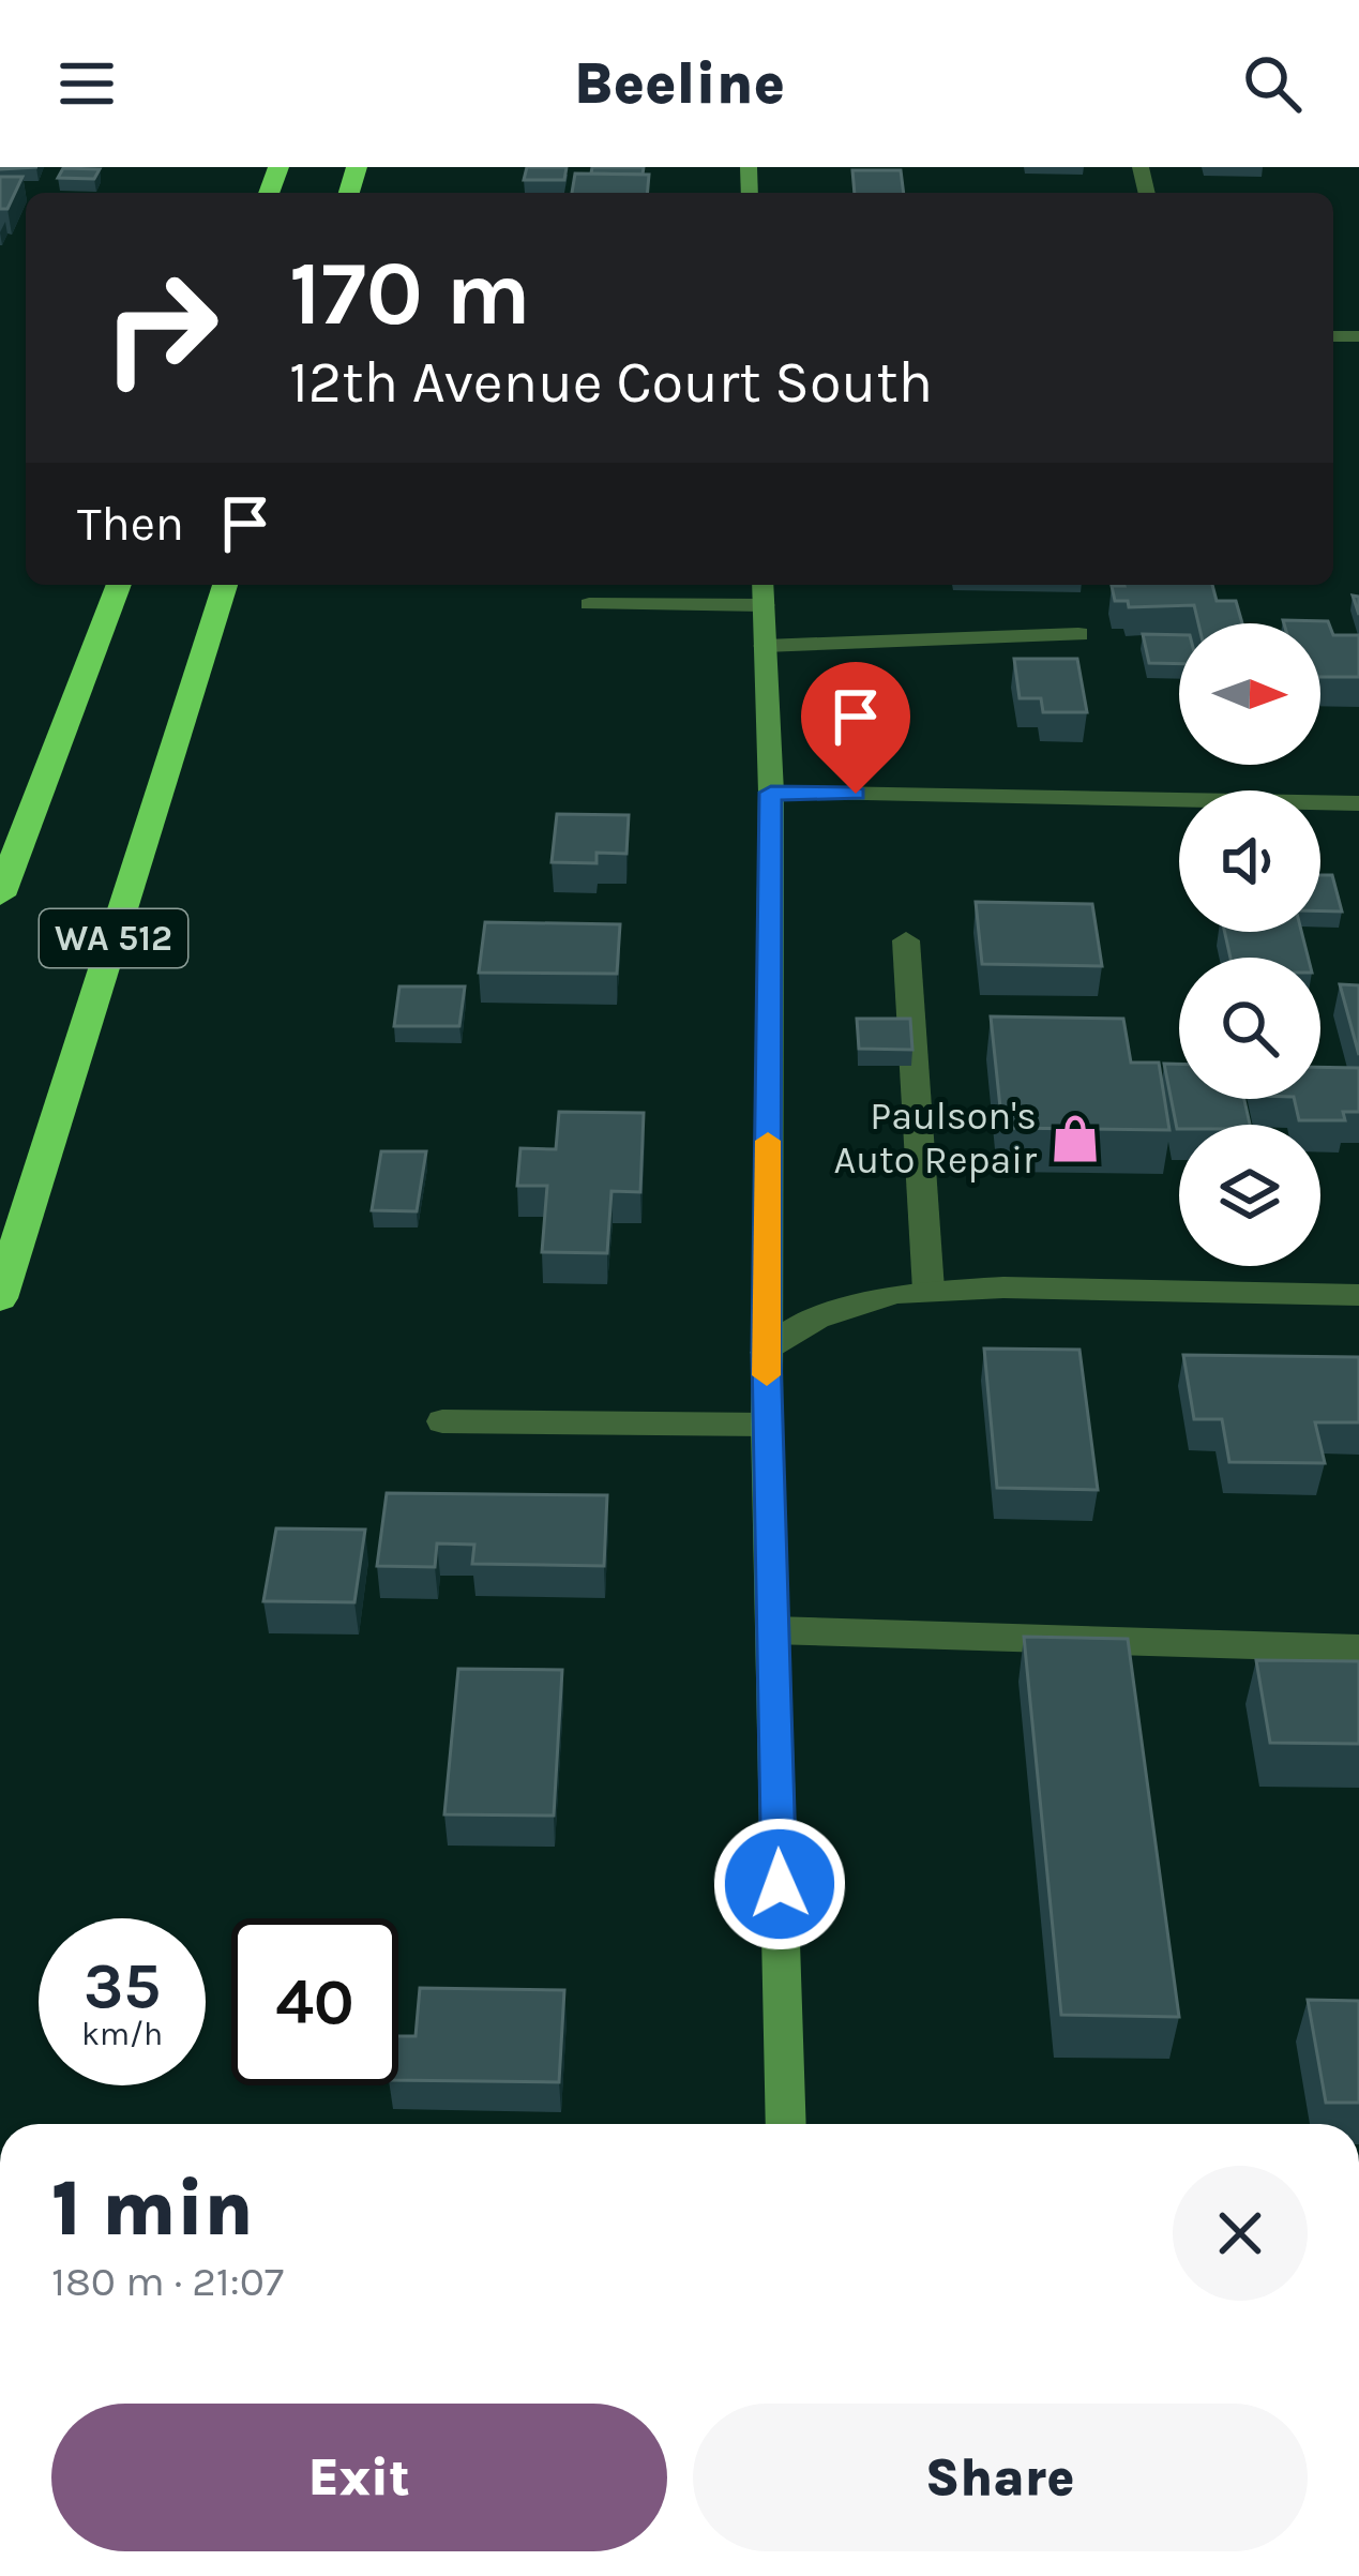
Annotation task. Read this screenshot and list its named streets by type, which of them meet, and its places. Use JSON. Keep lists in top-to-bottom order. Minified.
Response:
{"streets":{"highway":["WA 512"]},"places":{"shop":["Paulson's Auto Repair"]},"north":"right","page":{"header":"Beeline","turn":["170 m","12th Avenue Court South"],"then":"Then","speed":"35 km/h","limit":"40","heading":["1 min","180 m · 21:07"],"buttons":["Exit","Share"]}}
